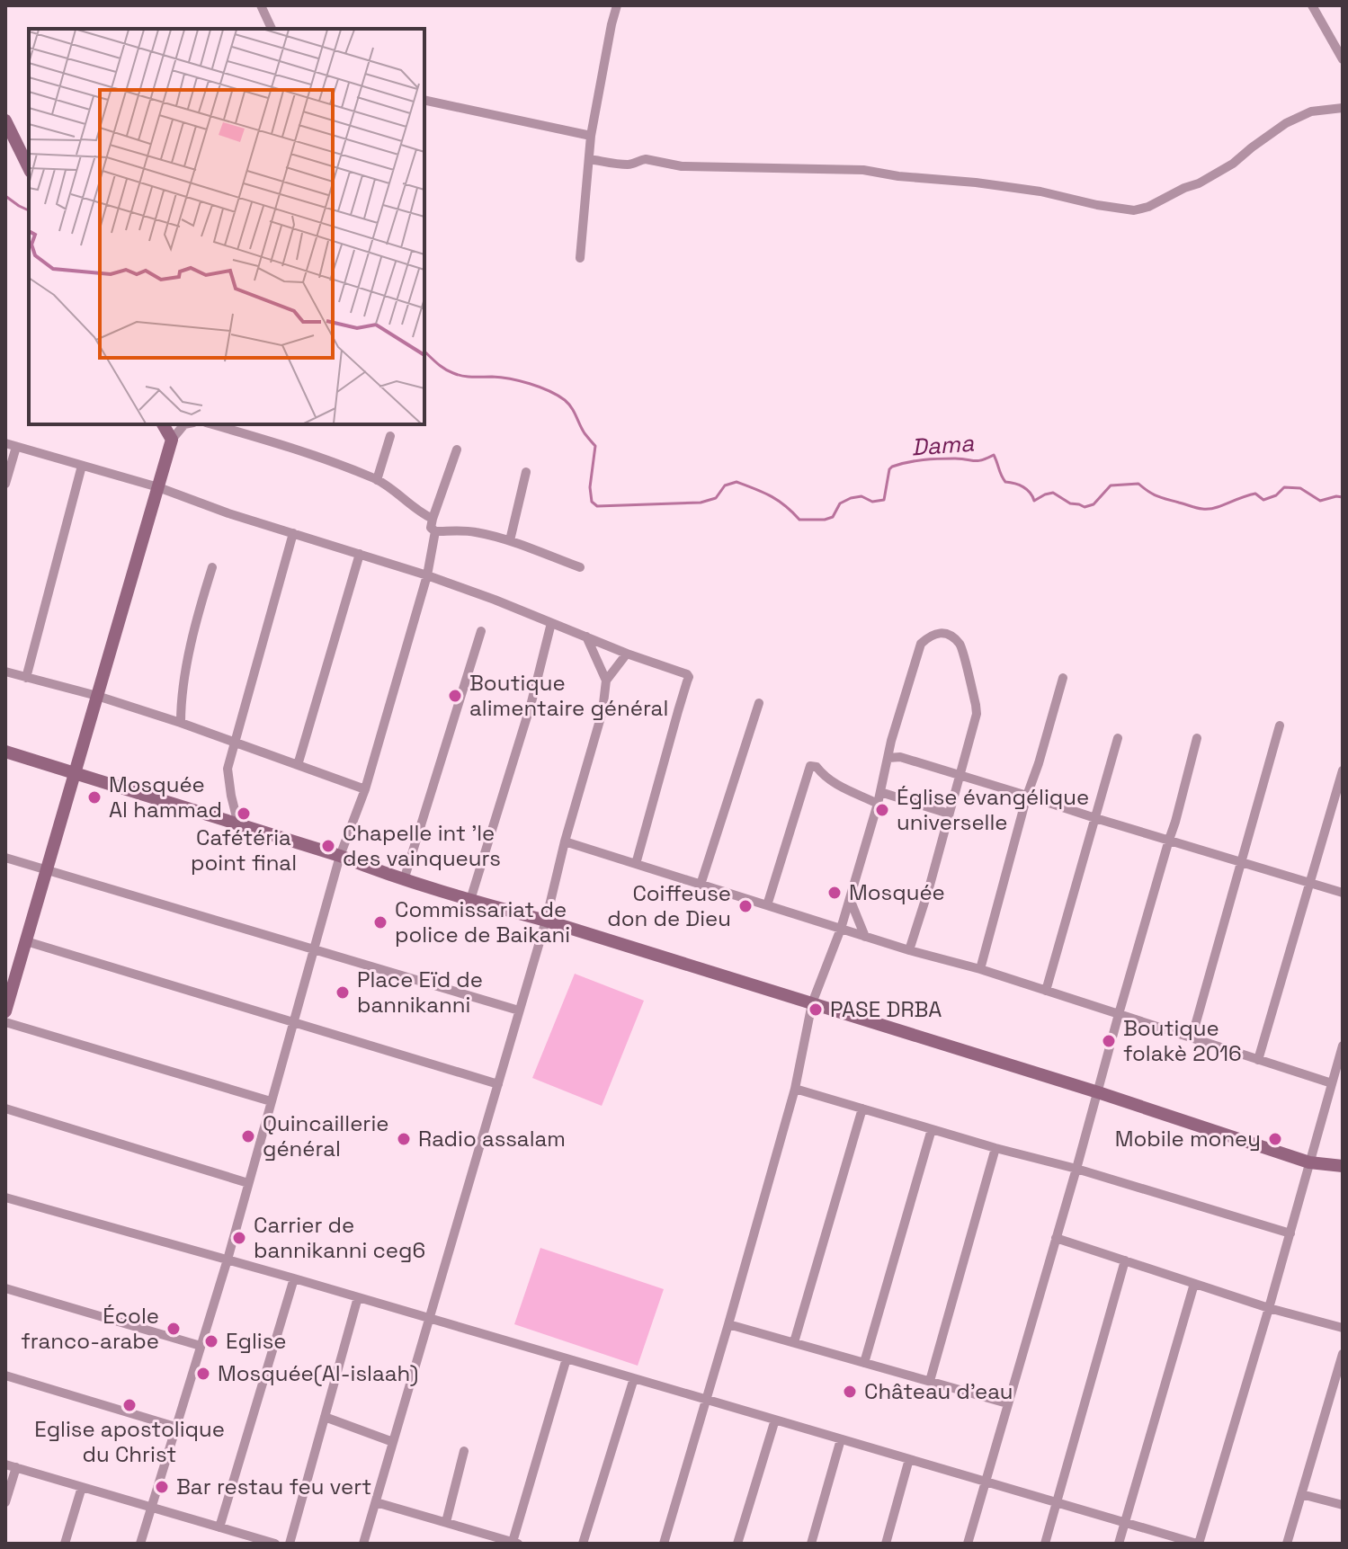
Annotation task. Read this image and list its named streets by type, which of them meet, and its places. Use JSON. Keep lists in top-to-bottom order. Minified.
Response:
{"water":["Dama"],"places":["Boutique alimentaire général","Mosquée Al hammad","Église évangélique universelle","Cafétéria point final","Chapelle int 'le des vainqueurs","Mosquée","Coiffeuse don de Dieu","Commissariat de police de Baikani","Place Eïd de bannikanni","PASE DRBA","Boutique folakè 2016","Quincaillerie général","Radio assalam","Mobile money","Carrier de bannikanni ceg6","École franco-arabe","Eglise","Mosquée(Al-islaah)","Château d'eau","Eglise apostolique du Christ","Bar restau feu vert"]}
